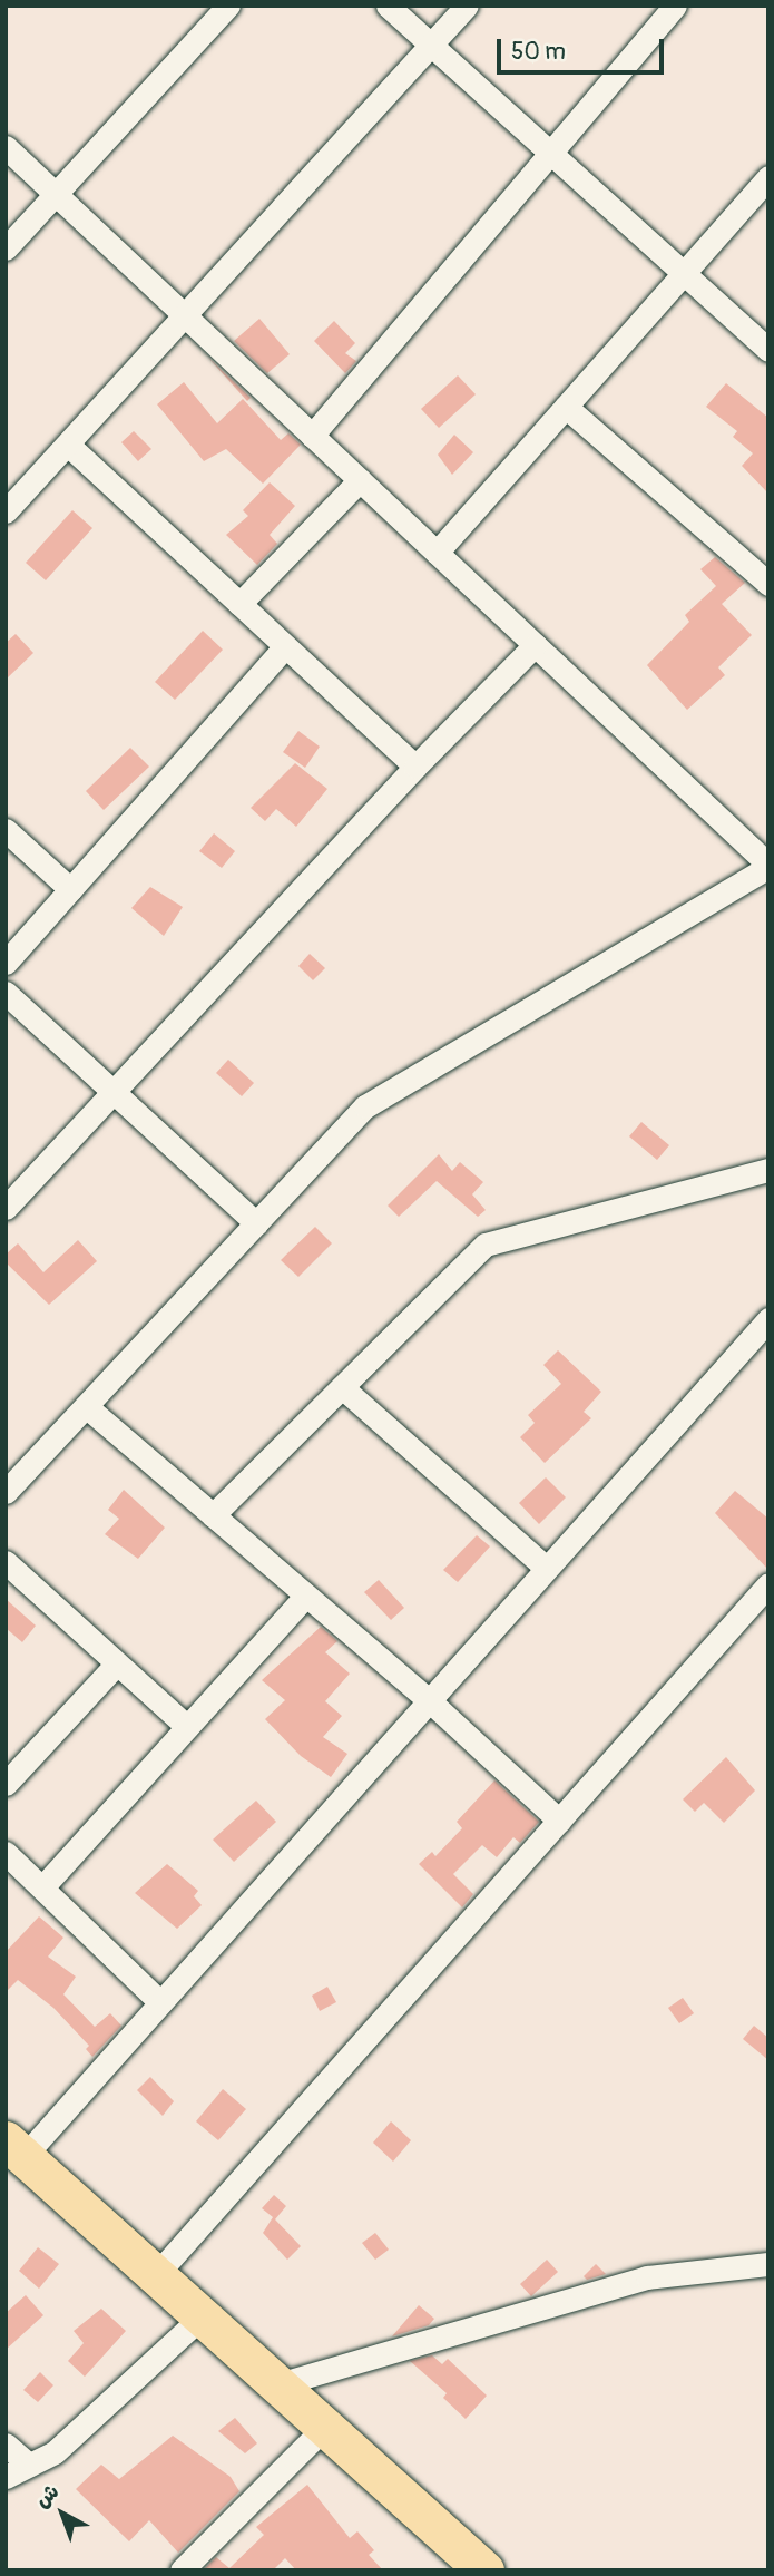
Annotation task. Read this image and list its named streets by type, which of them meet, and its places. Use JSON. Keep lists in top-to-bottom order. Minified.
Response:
{"scale_bar":"50 m","north":"top left"}
